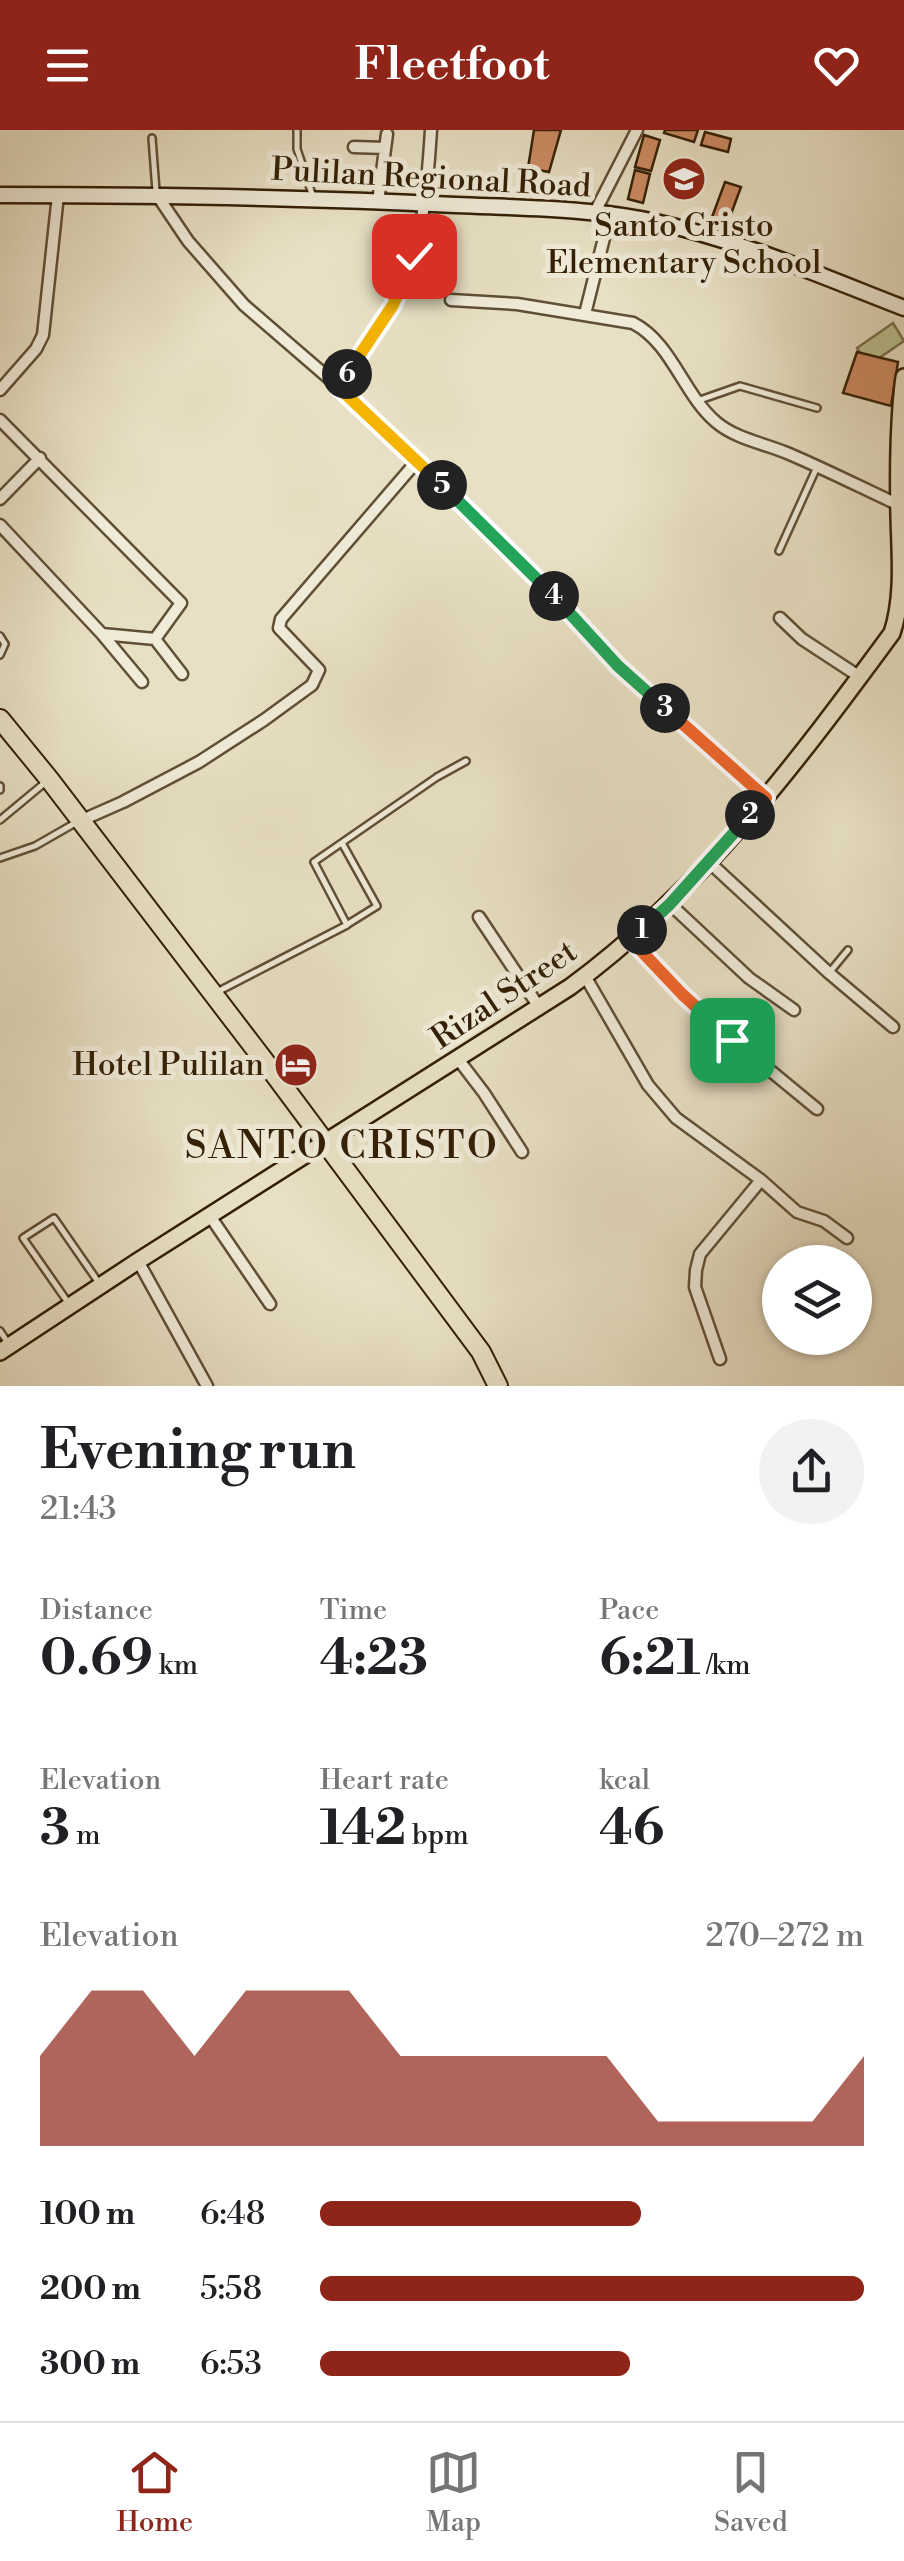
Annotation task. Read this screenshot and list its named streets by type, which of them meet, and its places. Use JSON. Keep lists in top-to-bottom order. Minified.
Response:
{"streets":{"main road":["Pulilan Regional Road","Rizal Street"]},"districts":["SANTO CRISTO"],"places":{"school or university":["Santo Cristo Elementary School"],"hotel":["Hotel Pulilan"]},"page":{"header":"Fleetfoot","pins":["6","5","4","3","2","1"],"heading":["Evening run","21:43"],"stats":[["Distance","0.69 km"],["Time","4:23"],["Pace","6:21 /km"],["Elevation","3 m"],["Heart rate","142 bpm"],["kcal","46"]],"chart":["Elevation","270–272 m"],"list":[{"name":"100 m","note":"6:48"},{"name":"200 m","note":"5:58"},{"name":"300 m","note":"6:53"}],"tabs":["Home","Map","Saved"]}}
